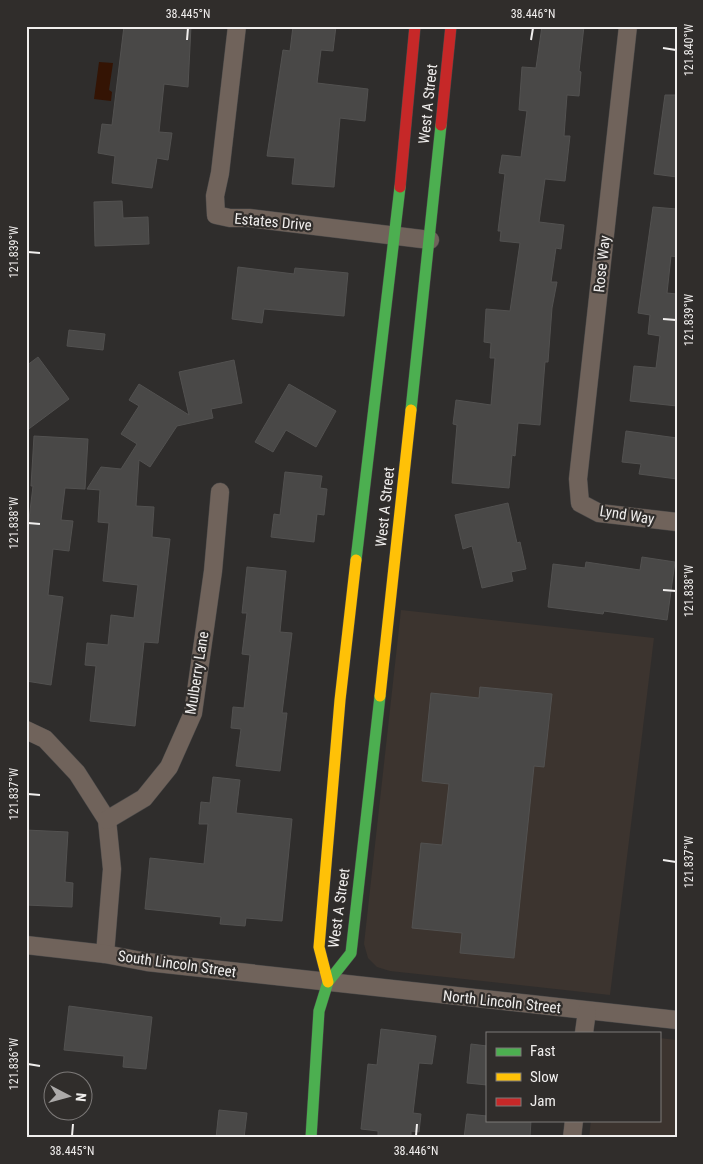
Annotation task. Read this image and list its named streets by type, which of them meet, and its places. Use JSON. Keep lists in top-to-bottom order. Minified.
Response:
{"streets":{"main road":["West A Street"],"street":["Estates Drive","Rose Way","Lynd Way","Mulberry Lane","South Lincoln Street","North Lincoln Street"]},"crossings":[["West A Street","Estates Drive"],["West A Street","South Lincoln Street"],["West A Street","North Lincoln Street"],["Rose Way","Lynd Way"],["South Lincoln Street","North Lincoln Street"]],"legend":["Fast","Slow","Jam"],"north":"right","coordinates":["38.445°N","38.446°N","121.840°W","121.839°W","121.838°W","121.837°W","121.836°W"]}
